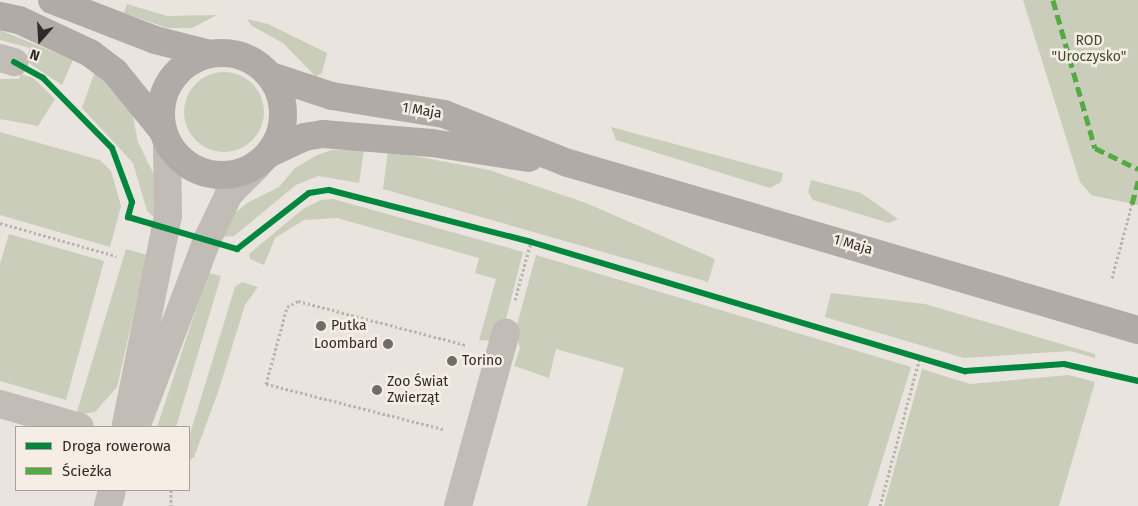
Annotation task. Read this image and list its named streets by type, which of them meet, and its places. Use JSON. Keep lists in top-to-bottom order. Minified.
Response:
{"streets":{"main road":["1 Maja"]},"parks":["ROD \"Uroczysko\""],"places":["Putka","Loombard","Torino","Zoo Świat Zwierząt"],"legend":["Droga rowerowa","Ścieżka"],"north":"bottom"}
